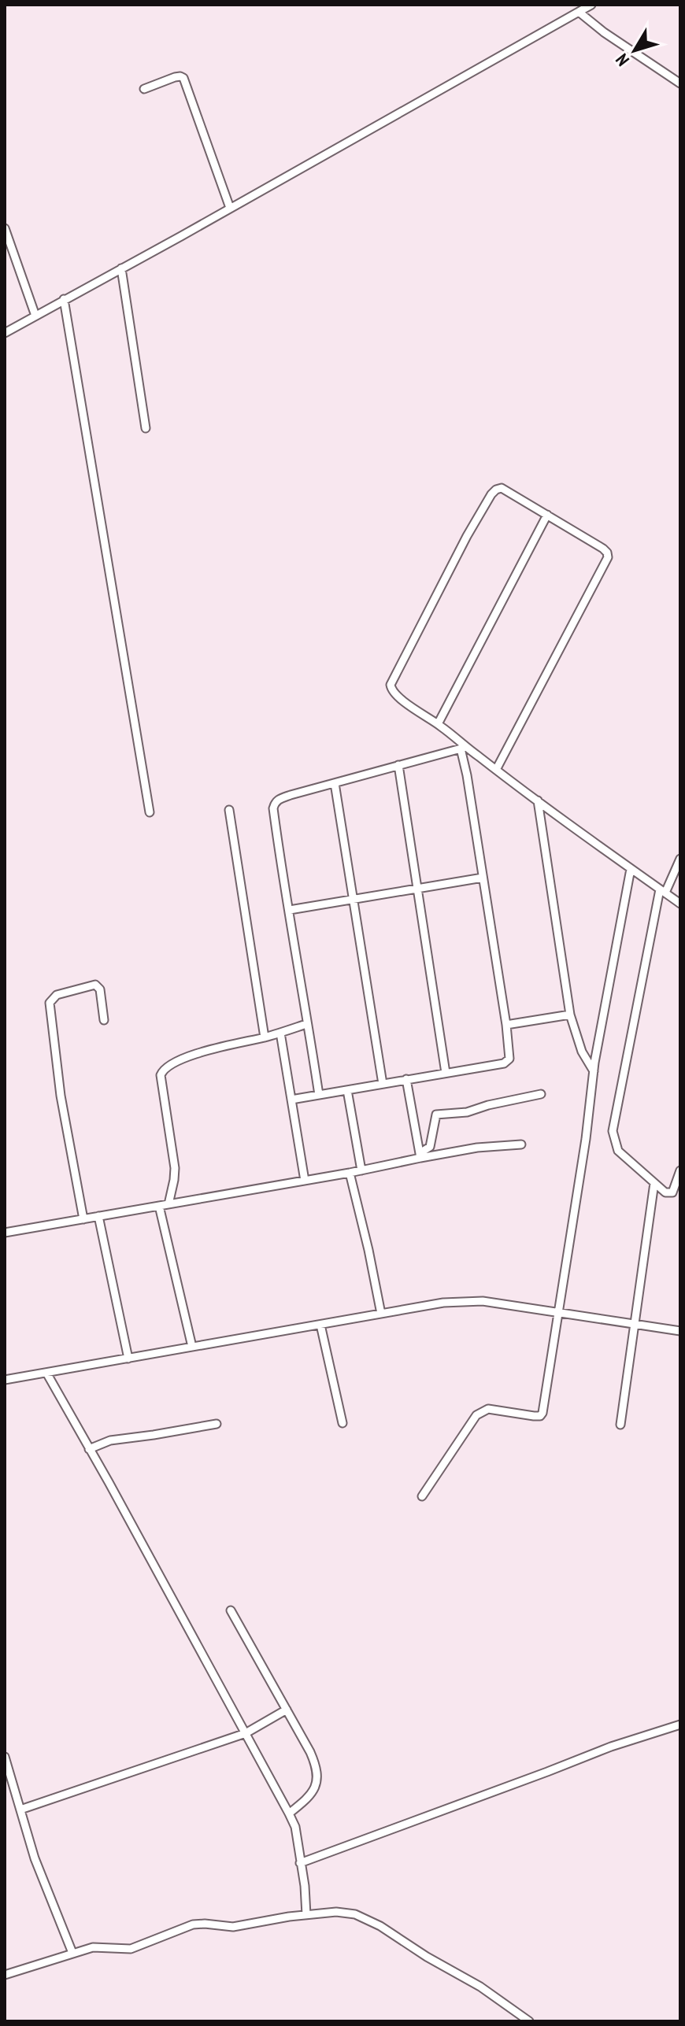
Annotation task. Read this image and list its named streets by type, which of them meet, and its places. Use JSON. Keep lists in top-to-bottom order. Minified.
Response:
{"north":"bottom left"}
